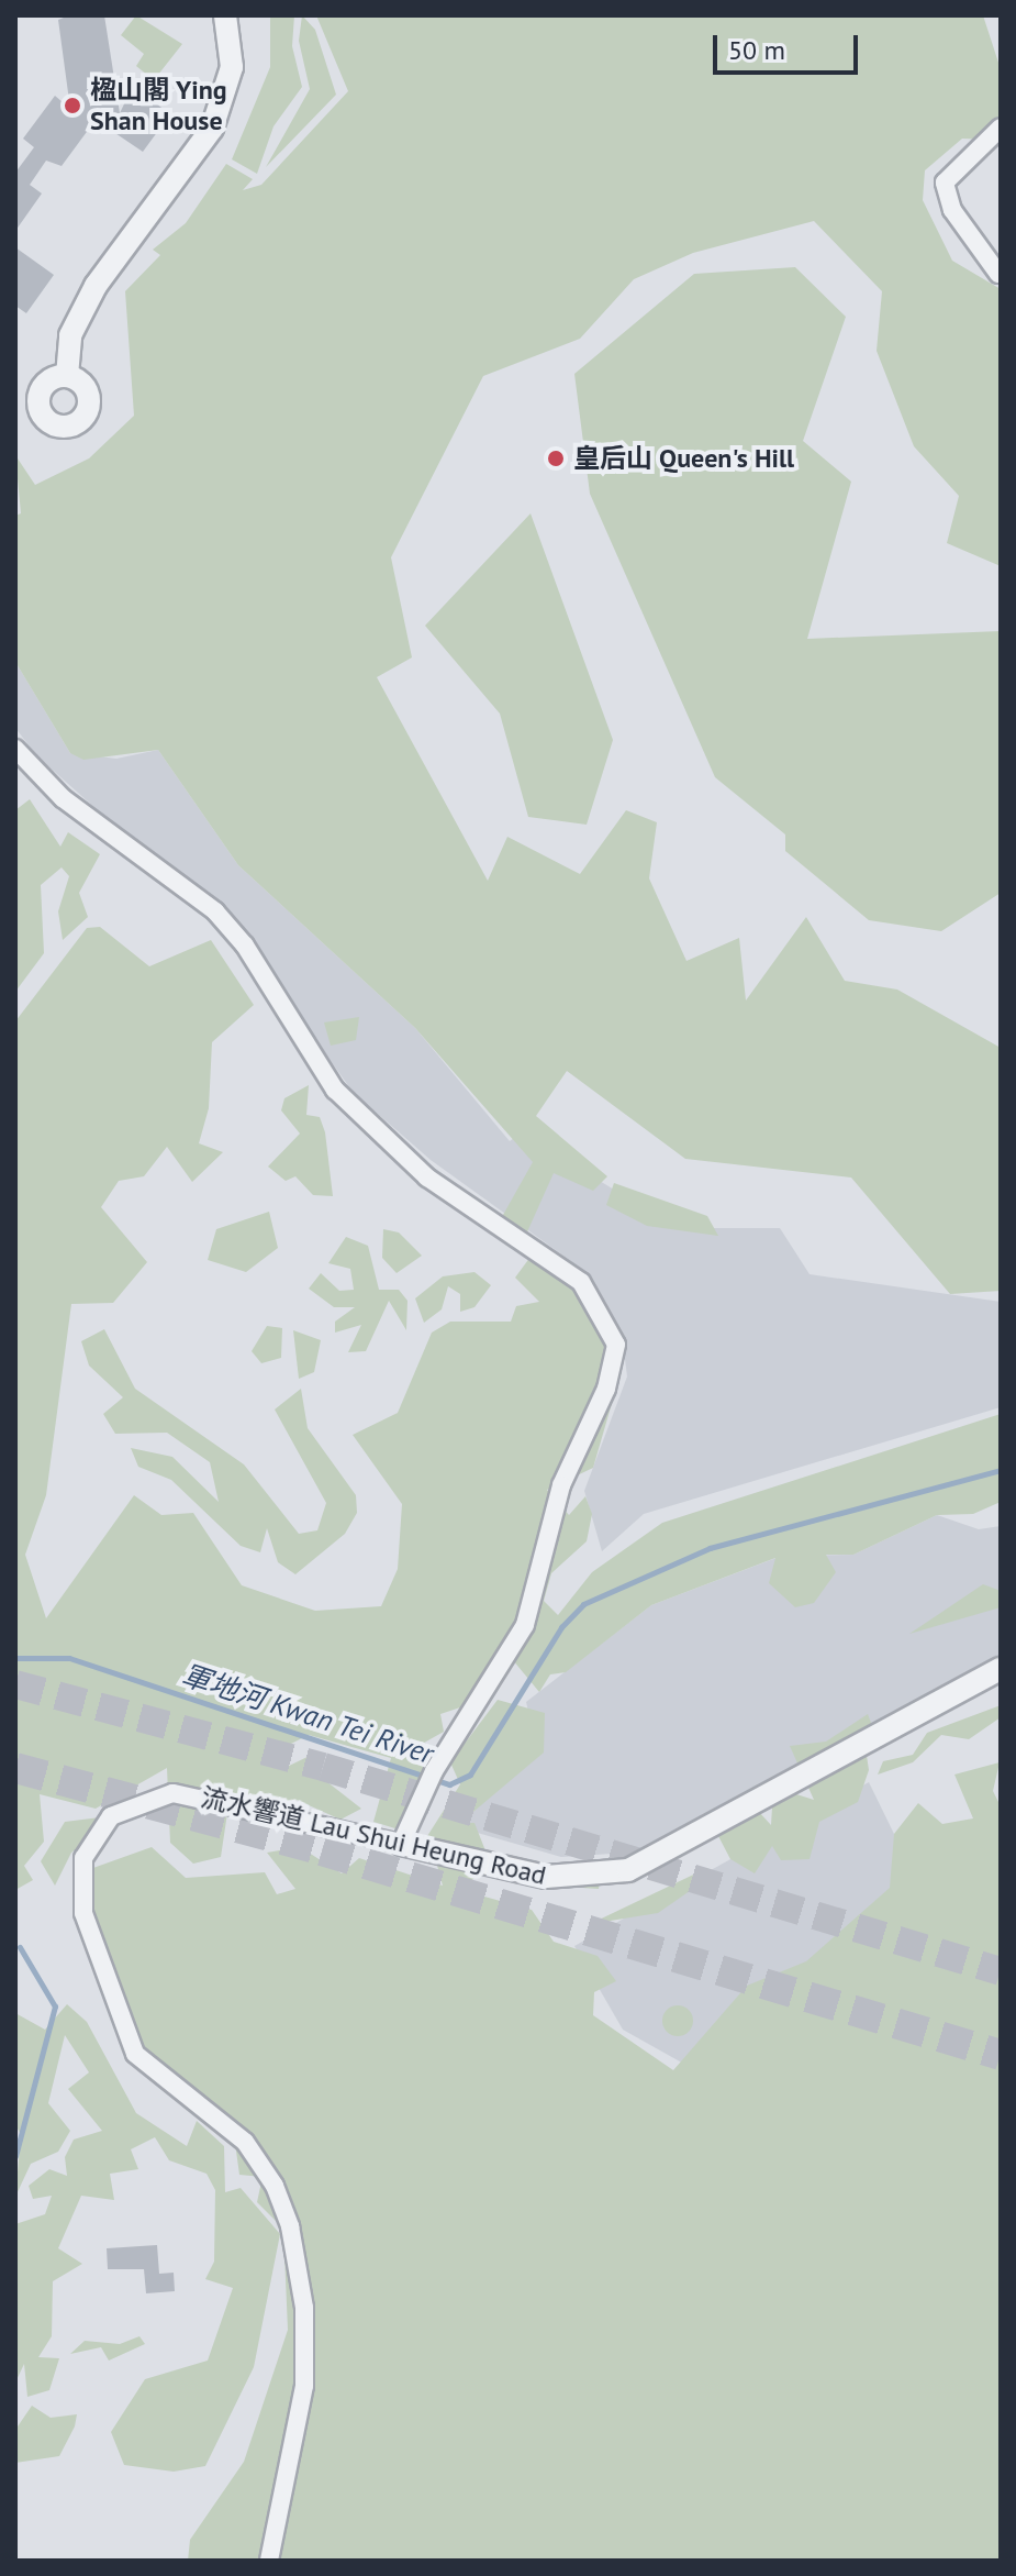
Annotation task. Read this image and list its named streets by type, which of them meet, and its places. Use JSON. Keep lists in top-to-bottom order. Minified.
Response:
{"streets":{"street":["流水響道 Lau Shui Heung Road"]},"water":["軍地河 Kwan Tei River"],"places":["楹山閣 Ying Shan House","皇后山 Queen's Hill"],"scale_bar":"50 m"}
